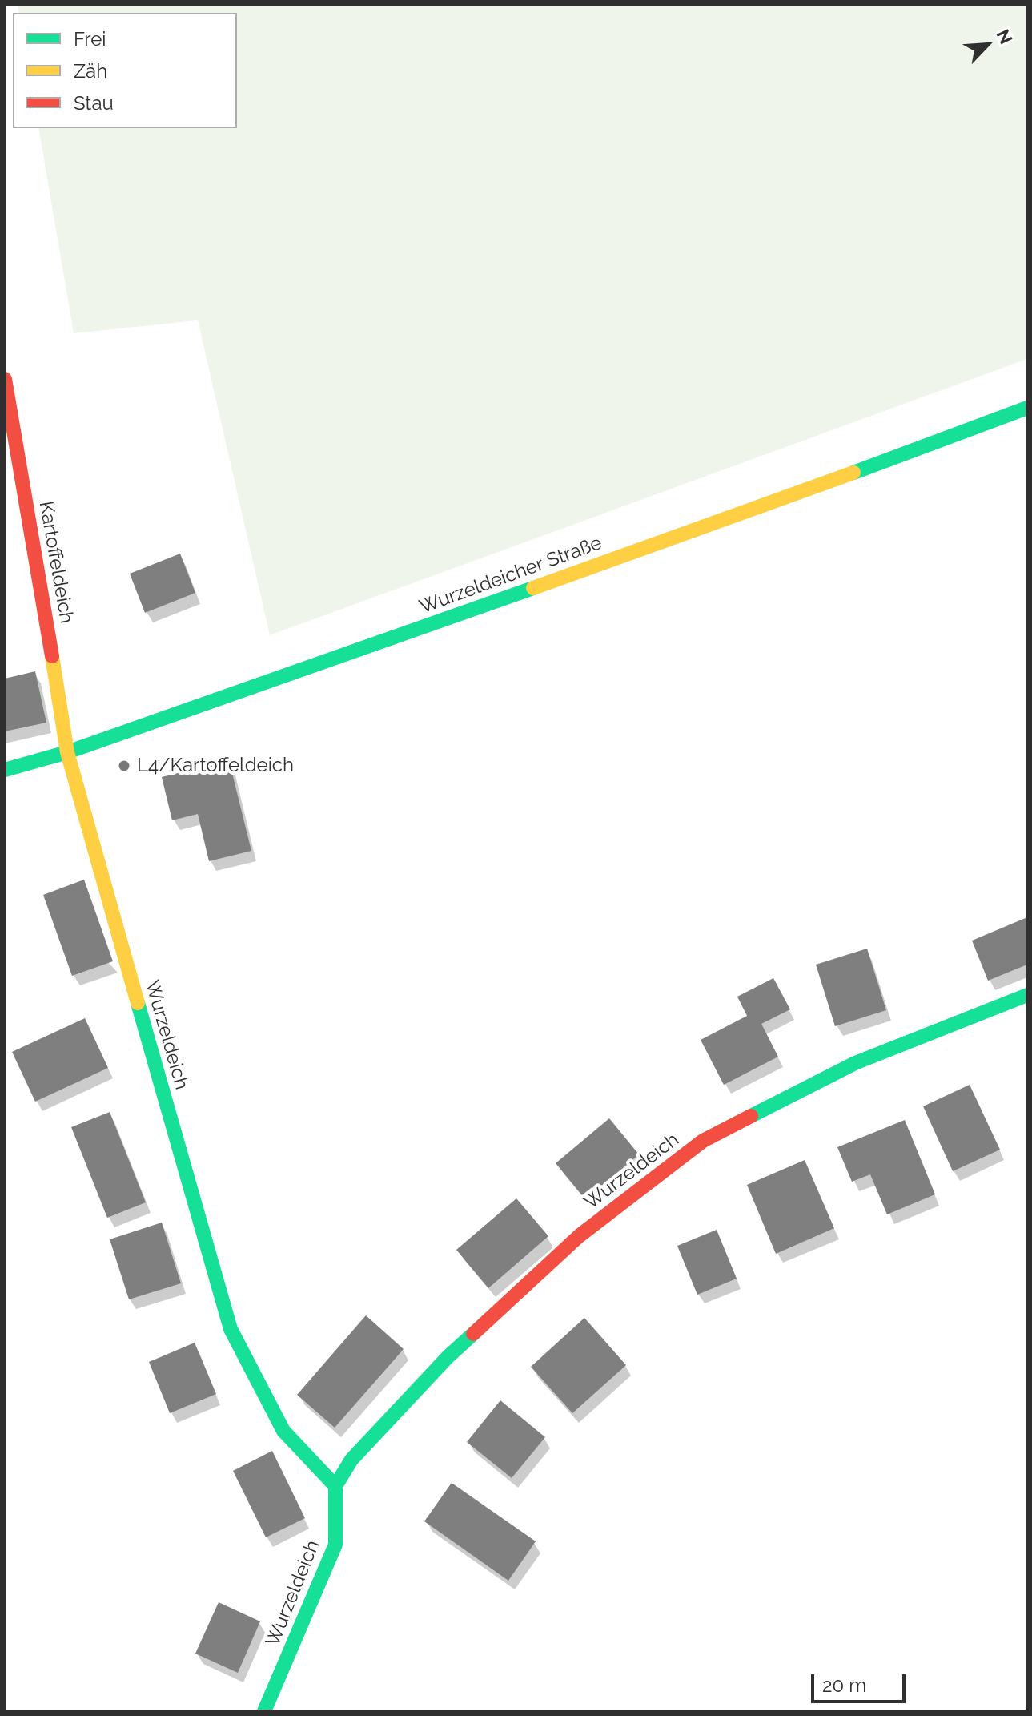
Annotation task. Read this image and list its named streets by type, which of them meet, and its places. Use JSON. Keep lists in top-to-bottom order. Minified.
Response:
{"streets":{"street":["Kartoffeldeich","Wurzeldeicher Straße","Wurzeldeich"]},"crossings":[["Kartoffeldeich","Wurzeldeicher Straße"],["Kartoffeldeich","Wurzeldeich"],["Wurzeldeicher Straße","Wurzeldeich"]],"places":["L4/Kartoffeldeich"],"legend":["Frei","Zäh","Stau"],"scale_bar":"20 m","north":"top right"}
